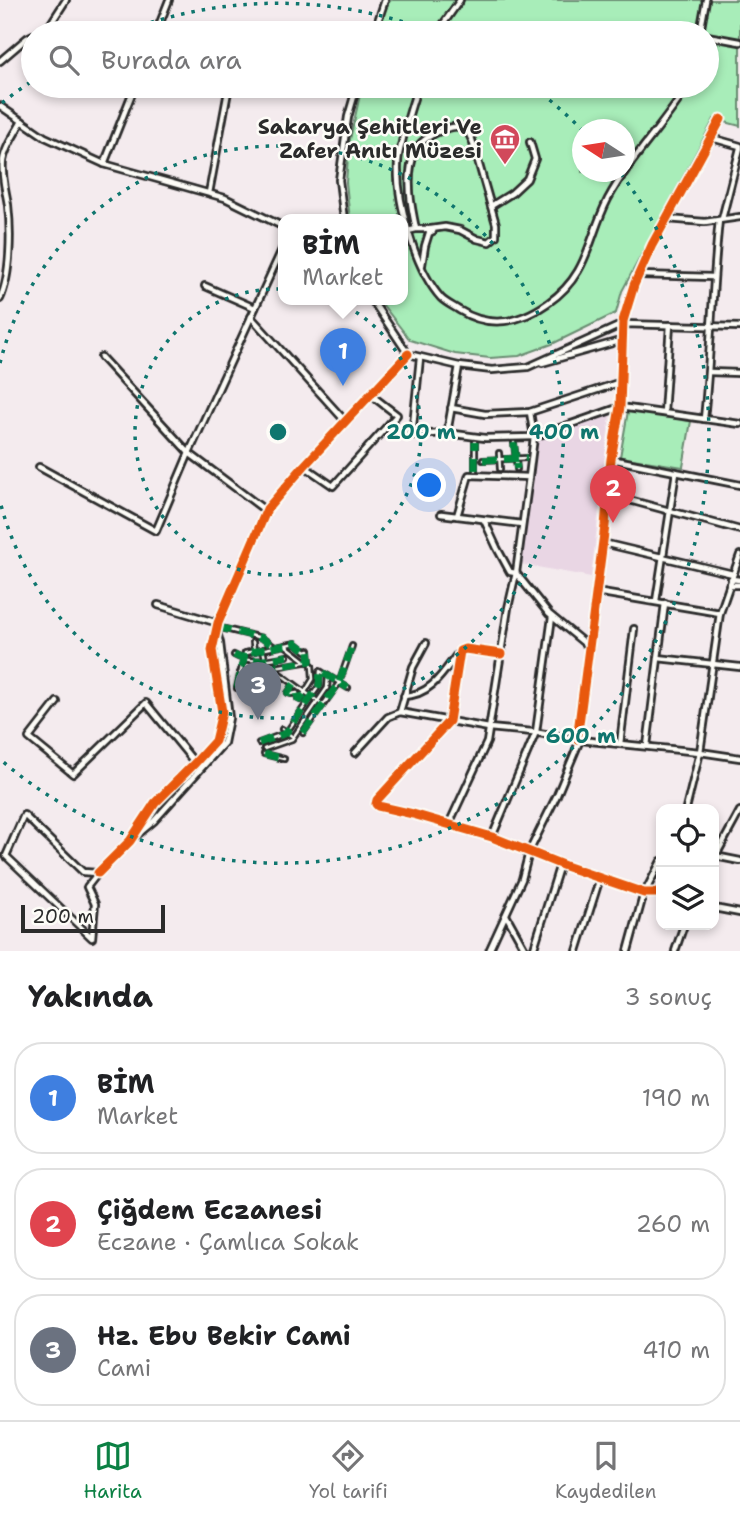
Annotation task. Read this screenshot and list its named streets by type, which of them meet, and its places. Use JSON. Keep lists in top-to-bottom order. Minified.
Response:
{"places":{"museum":["Sakarya Şehitleri Ve Zafer Anıtı Müzesi"]},"scale_bar":"200 m","north":"left","page":{"search":"Burada ara","popup":["BİM","Market"],"pins":["1","2","3"],"scale":"200 m","heading":["Yakında","3 sonuç"],"list":[{"mark":"1","name":"BİM","note":"Market","value":"190 m"},{"mark":"2","name":"Çiğdem Eczanesi","note":"Eczane · Çamlıca Sokak","value":"260 m"},{"mark":"3","name":"Hz. Ebu Bekir Cami","note":"Cami","value":"410 m"}],"nav":["Harita","Yol tarifi","Kaydedilen"]},"rings":["200 m","400 m","600 m"]}
